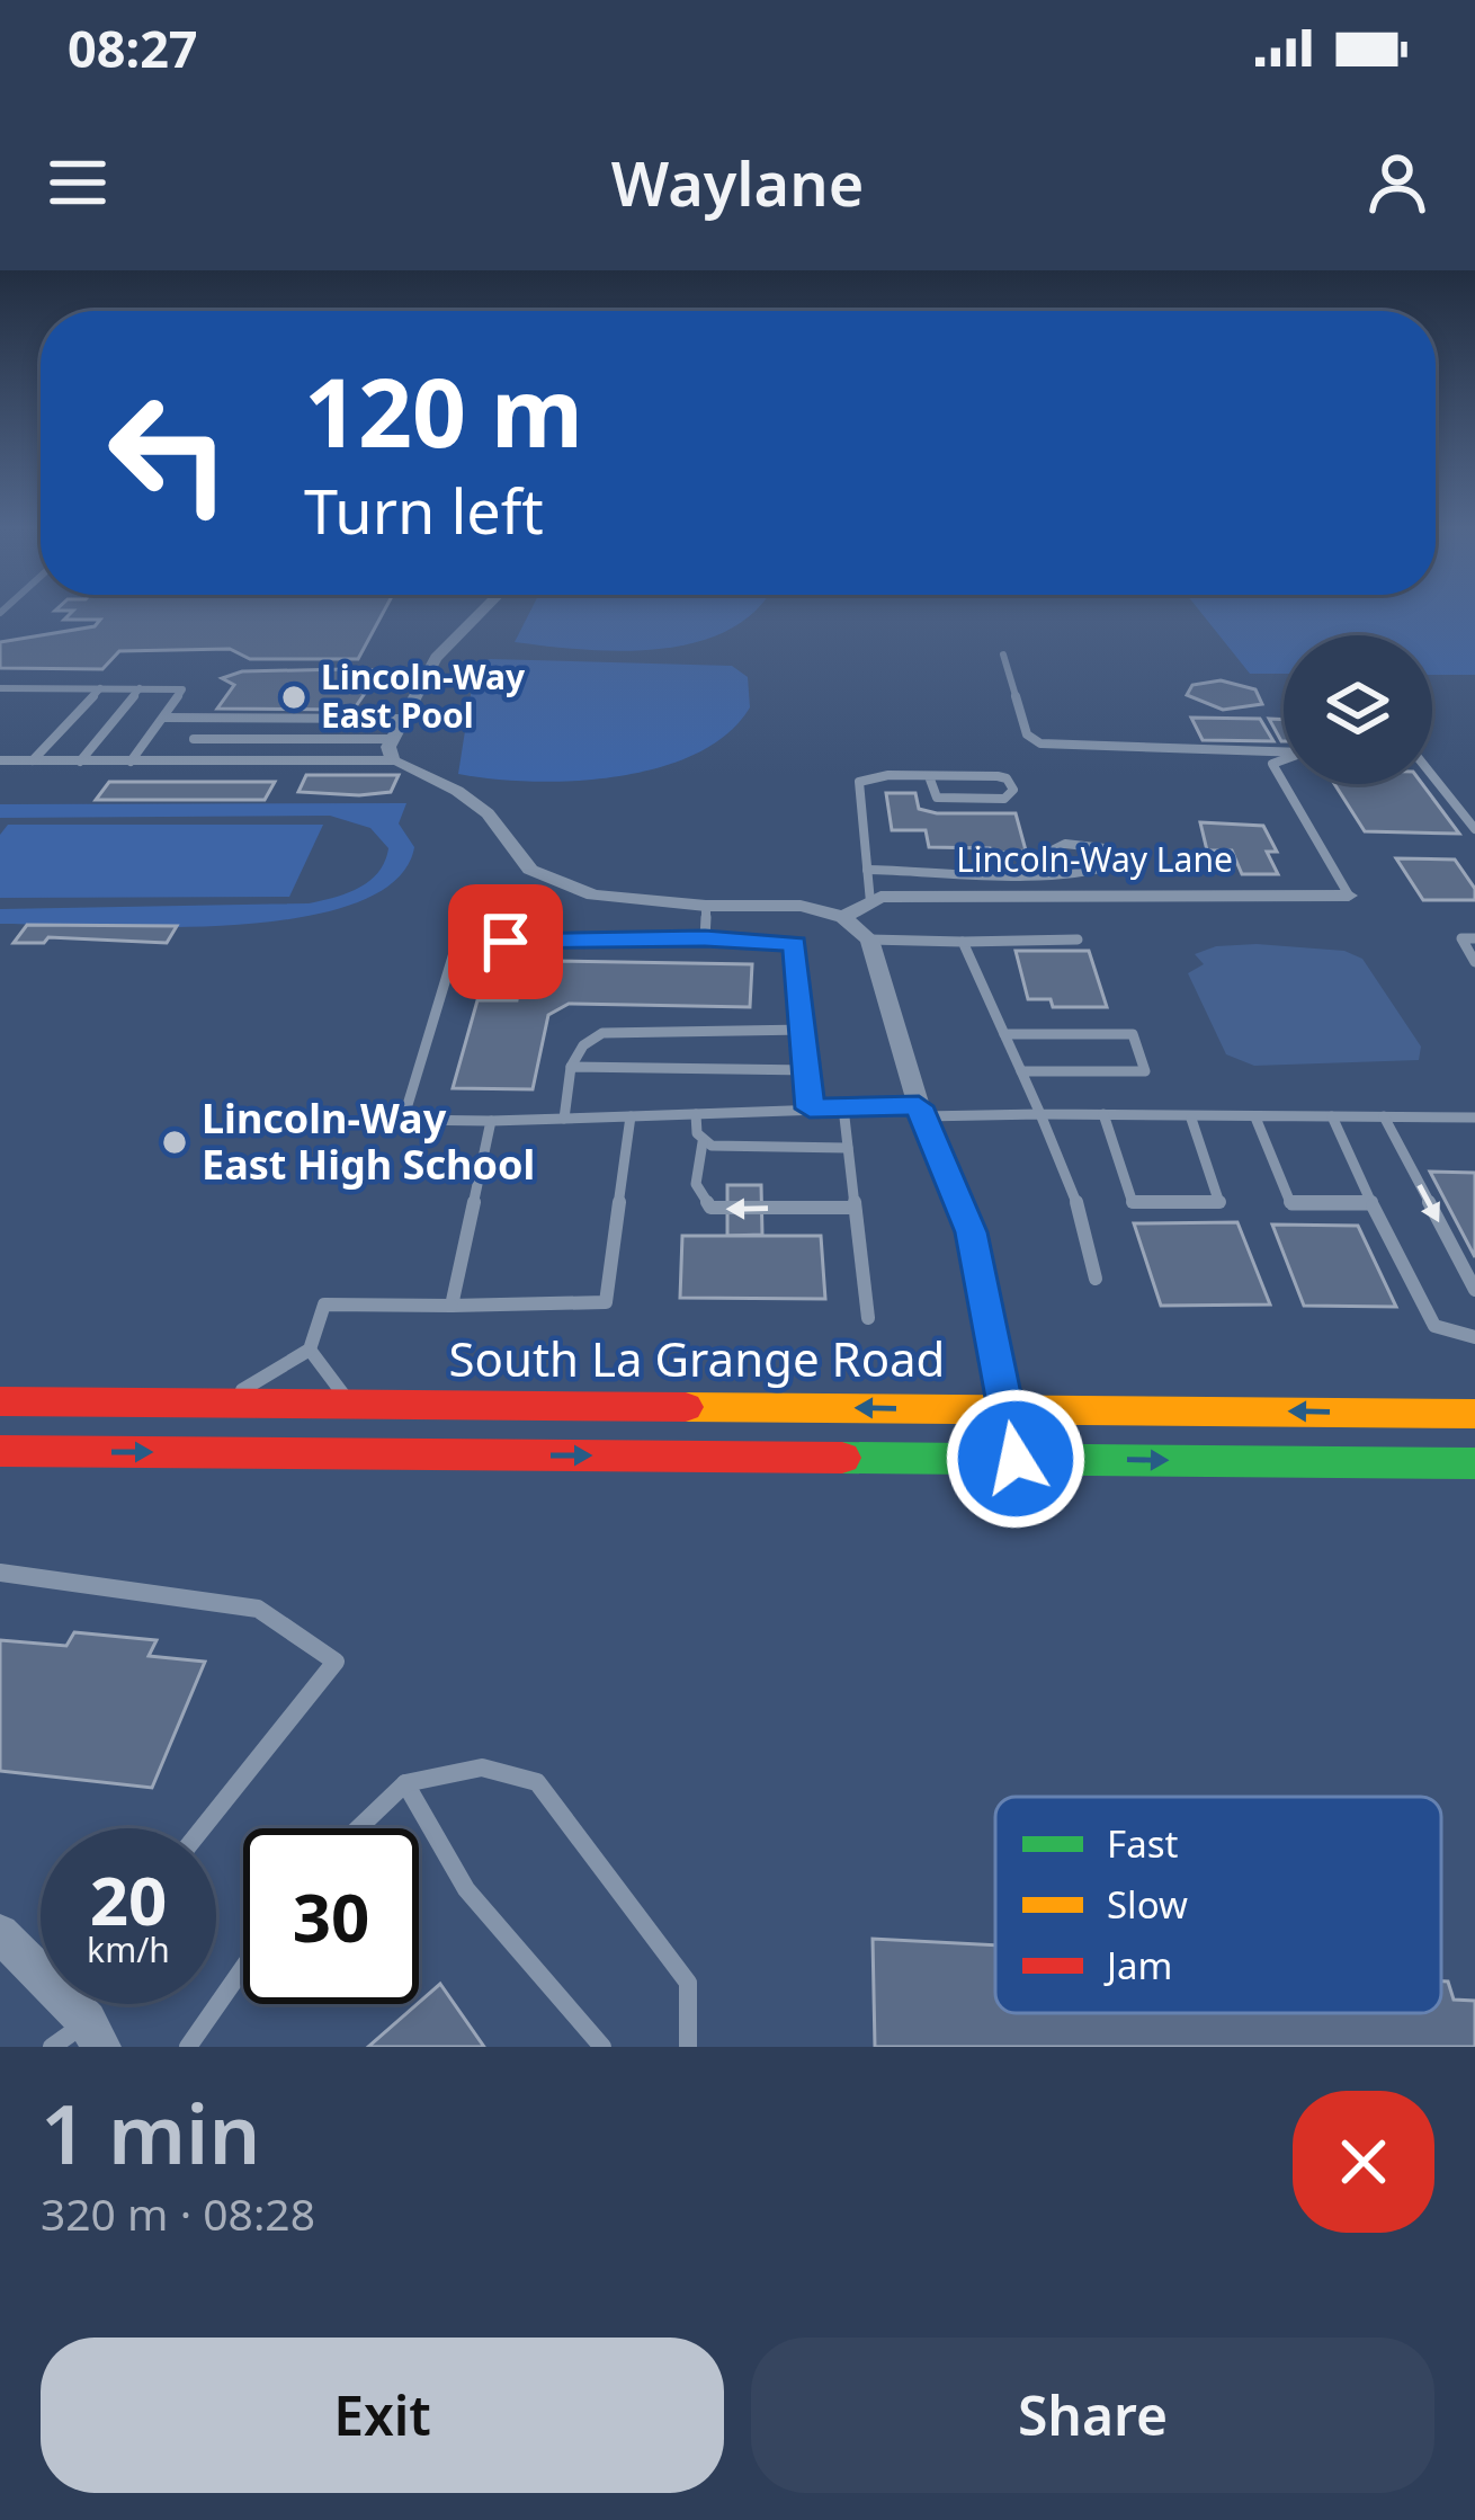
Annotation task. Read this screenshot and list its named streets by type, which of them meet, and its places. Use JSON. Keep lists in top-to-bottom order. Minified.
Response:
{"streets":{"main road":["South La Grange Road"],"street":["Lincoln-Way Lane"]},"places":["Lincoln-Way East Pool","Lincoln-Way East High School"],"legend":["Fast","Slow","Jam"],"page":{"status":"08:27","header":"Waylane","turn":["120 m","Turn left"],"speed":"20 km/h","limit":"30","heading":["1 min","320 m · 08:28"],"buttons":["Exit","Share"]}}
